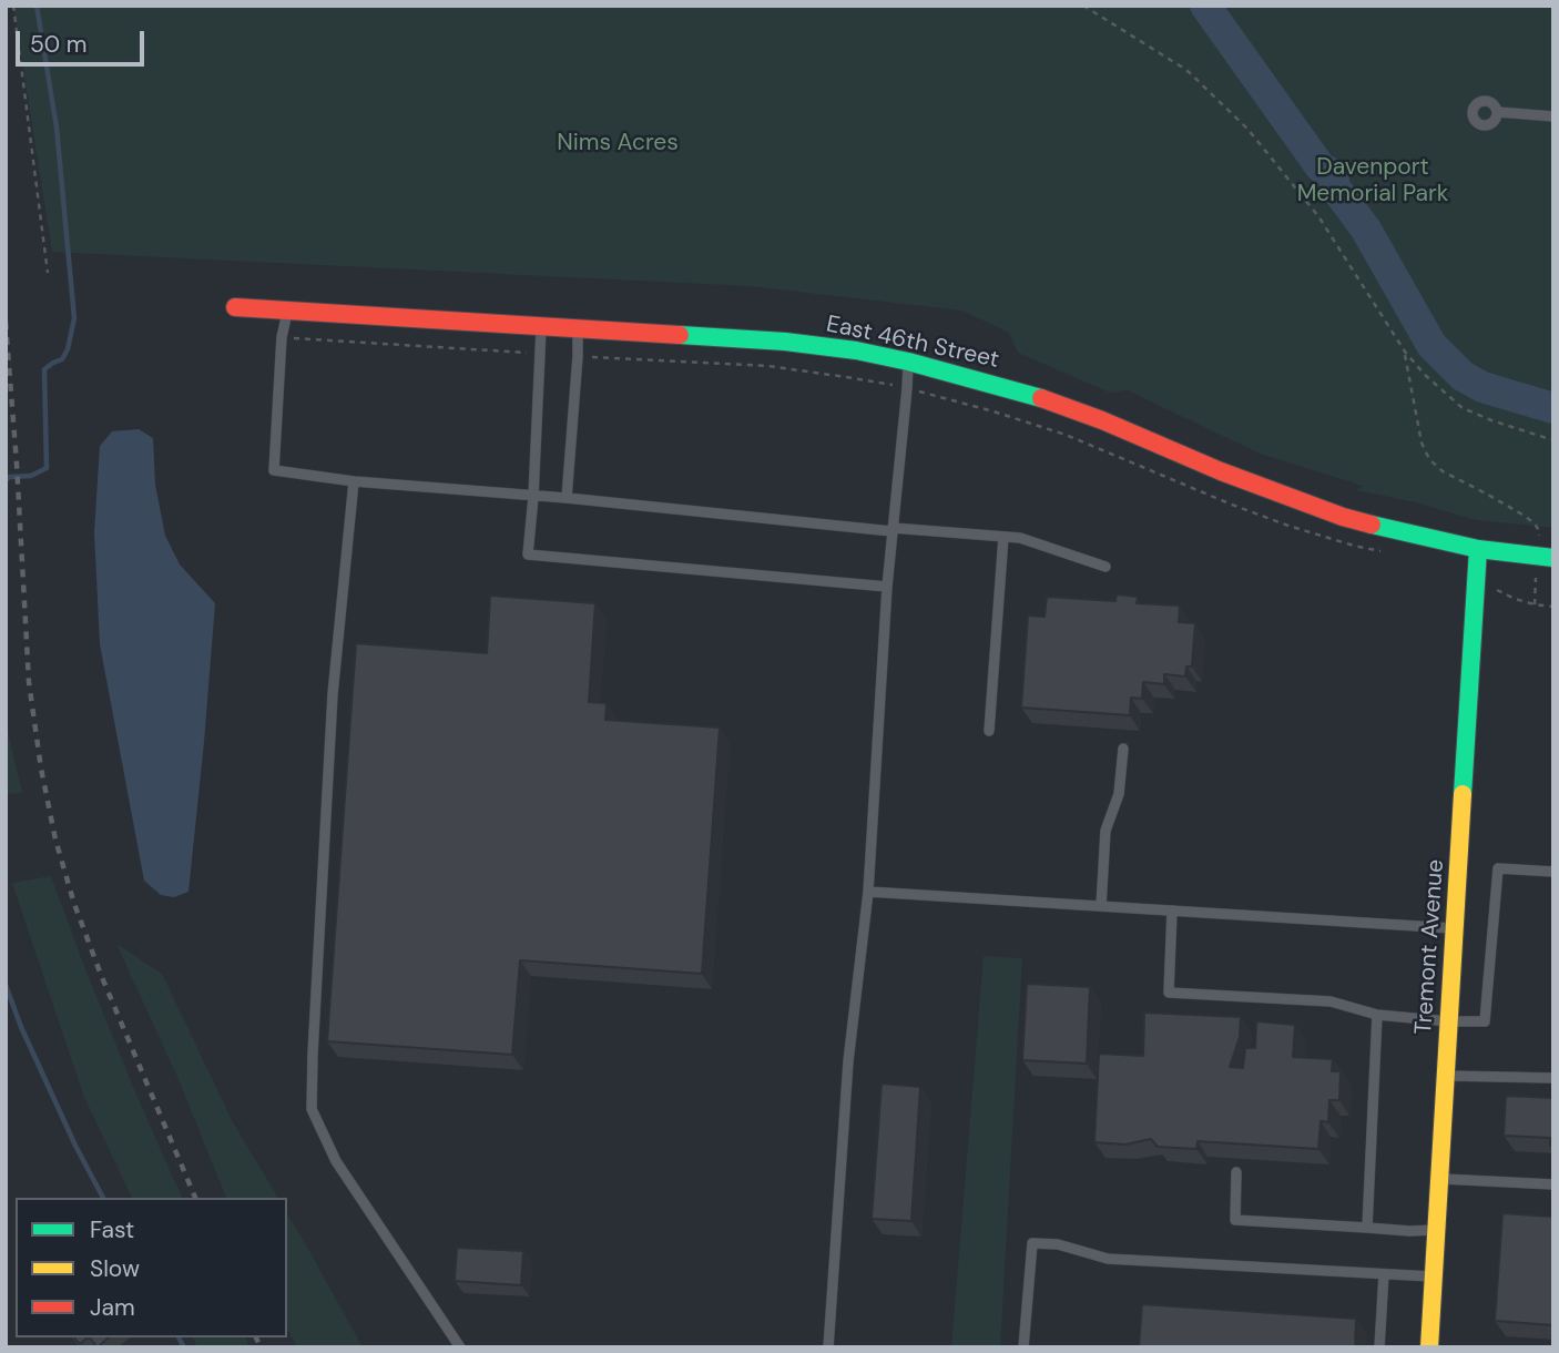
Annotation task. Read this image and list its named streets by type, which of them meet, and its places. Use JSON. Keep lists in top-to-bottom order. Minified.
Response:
{"streets":{"street":["East 46th Street","Tremont Avenue"]},"crossings":[["East 46th Street","Tremont Avenue"]],"parks":["Nims Acres","Davenport Memorial Park"],"legend":["Fast","Slow","Jam"],"scale_bar":"50 m"}
